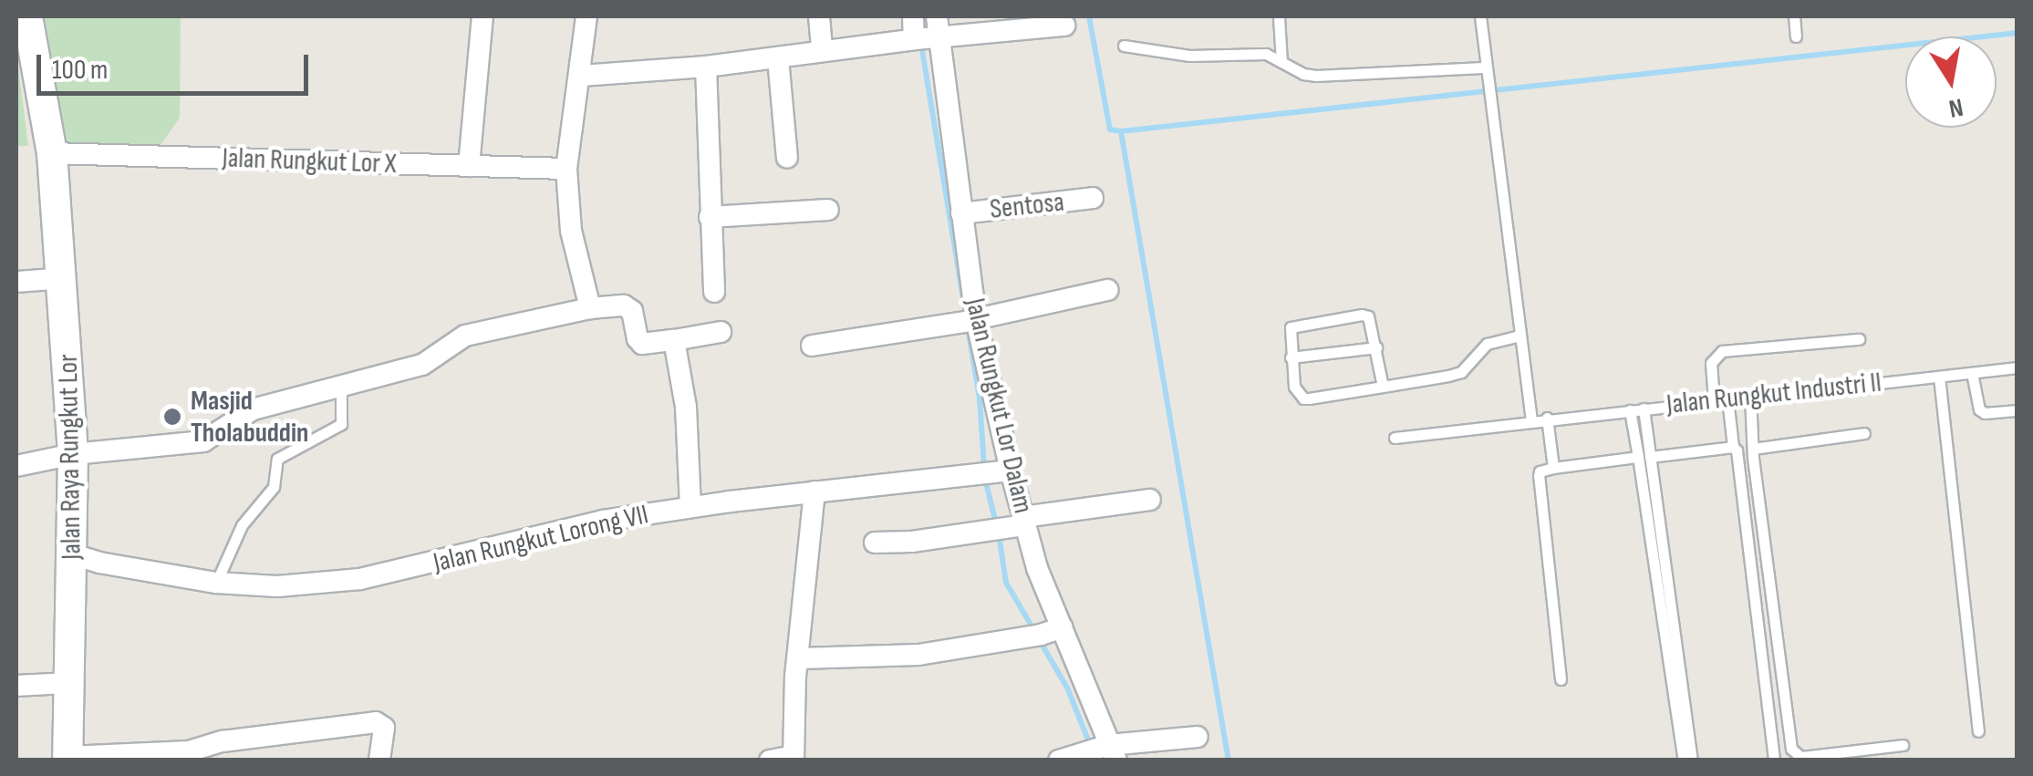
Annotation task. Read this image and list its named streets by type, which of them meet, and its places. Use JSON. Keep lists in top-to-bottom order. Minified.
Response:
{"streets":{"main road":["Jalan Raya Rungkut Lor"],"street":["Jalan Rungkut Lor X","Sentosa","Jalan Rungkut Lor Dalam","Jalan Rungkut Lorong VII"],"lane":["Jalan Rungkut Industri II"]},"crossings":[["Jalan Rungkut Lor X","Jalan Raya Rungkut Lor"],["Sentosa","Jalan Rungkut Lor Dalam"],["Jalan Rungkut Lor Dalam","Jalan Rungkut Lorong VII"],["Jalan Raya Rungkut Lor","Jalan Rungkut Lorong VII"]],"places":["Masjid Tholabuddin"],"scale_bar":"100 m","north":"bottom"}
